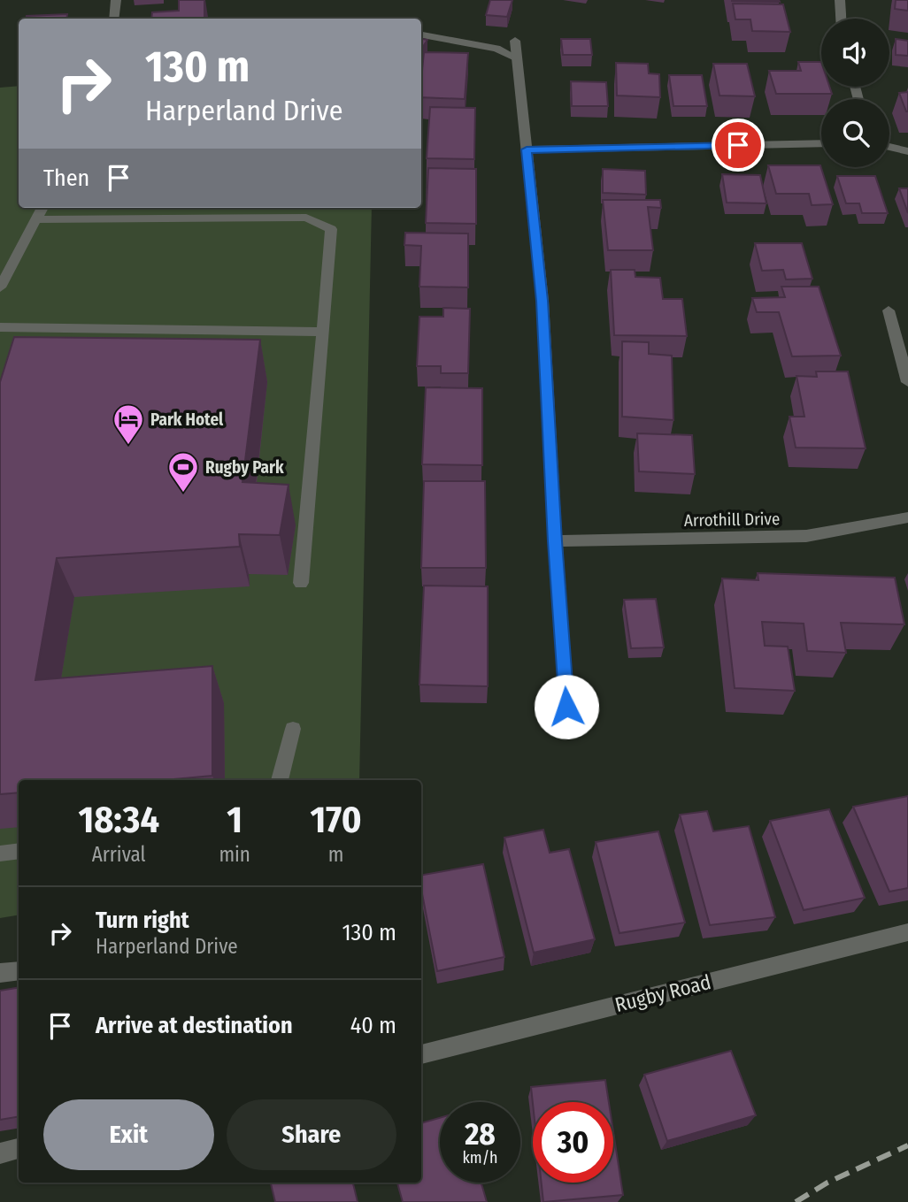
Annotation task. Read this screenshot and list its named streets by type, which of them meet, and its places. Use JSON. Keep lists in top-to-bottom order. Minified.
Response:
{"streets":{"street":["Arrothill Drive","Rugby Road"]},"places":{"hotel":["Park Hotel"],"sports":["Rugby Park"]},"page":{"turn":["130 m","Harperland Drive"],"then":"Then","eta":["18:34","Arrival","1","min","170","m"],"list":[{"name":"Turn right","note":"Harperland Drive","value":"130 m"},{"name":"Arrive at destination","value":"40 m"}],"buttons":["Exit","Share"],"speed":"28 km/h","limit":"30"}}
